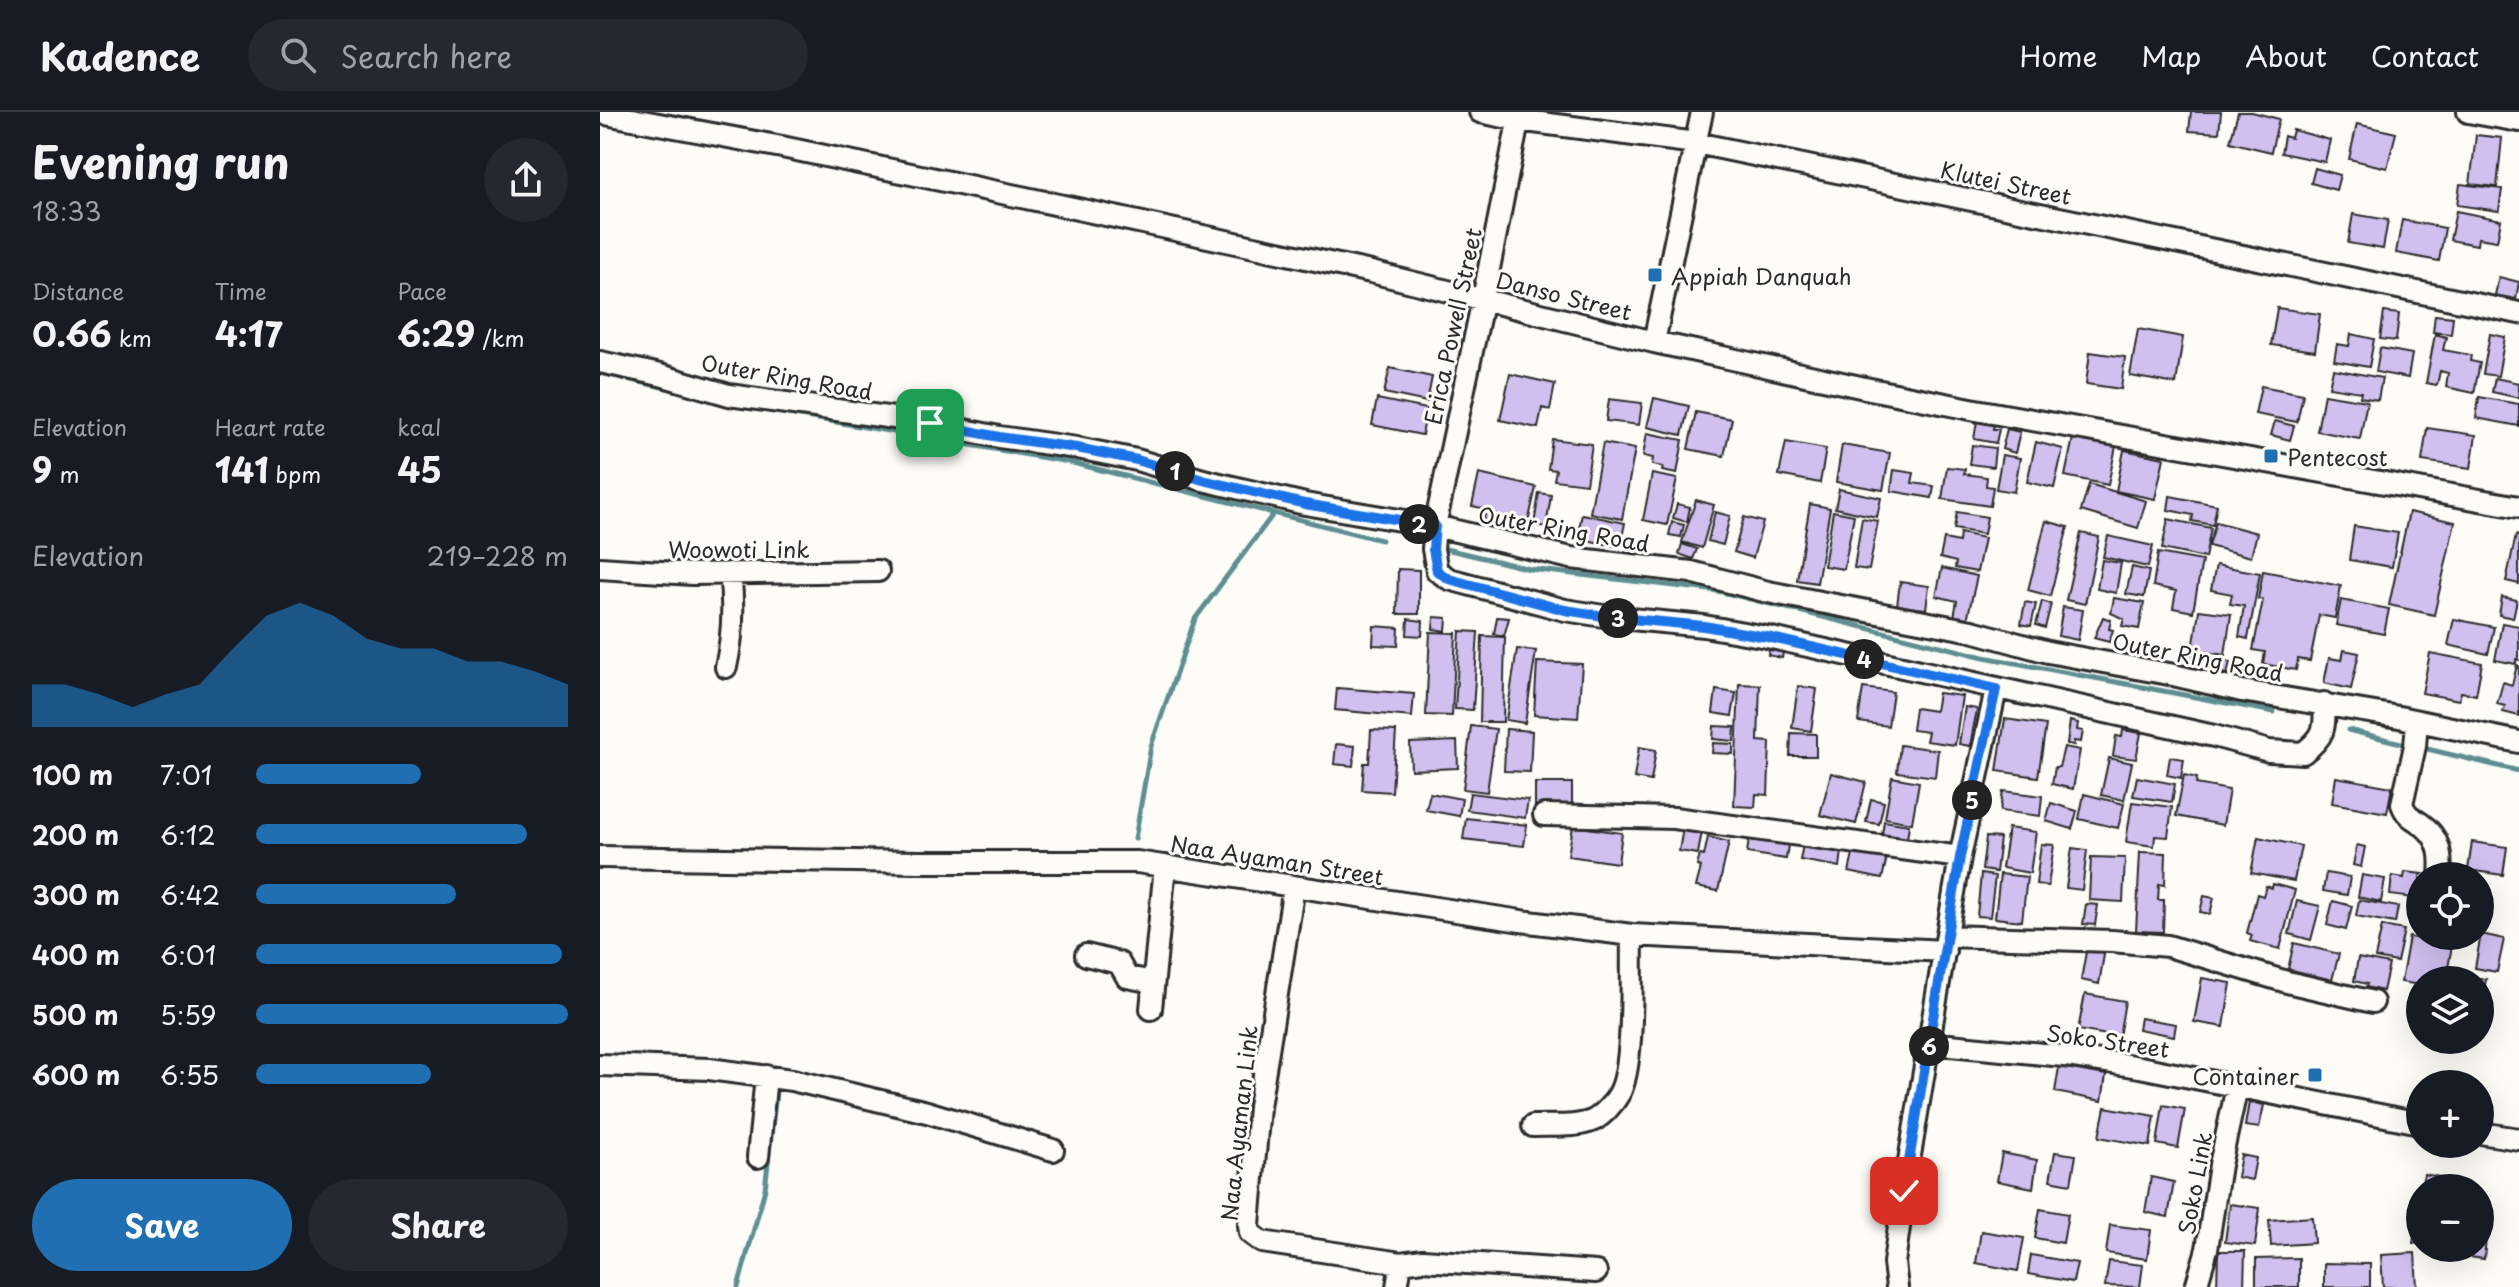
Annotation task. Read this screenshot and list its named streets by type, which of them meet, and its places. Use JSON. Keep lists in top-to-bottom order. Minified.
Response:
{"streets":{"street":["Klutei Street","Danso Street","Erica Powell Street","Outer Ring Road","Woowoti Link","Naa Ayaman Street","Soko Street","Naa Ayaman Link","Soko Link"]},"crossings":[["Klutei Street","Erica Powell Street"],["Danso Street","Erica Powell Street"],["Erica Powell Street","Outer Ring Road"],["Naa Ayaman Street","Naa Ayaman Link"],["Soko Street","Soko Link"]],"places":{"transit":["Appiah Danquah","Pentecost","Container"]},"page":{"header":"Kadence","search":"Search here","nav":["Home","Map","About","Contact"],"heading":["Evening run","18:33"],"stats":[["Distance","0.66 km"],["Time","4:17"],["Pace","6:29 /km"],["Elevation","9 m"],["Heart rate","141 bpm"],["kcal","45"]],"pins":["1","2","3","4","5","6"],"chart":["Elevation","219–228 m"],"list":[{"name":"100 m","note":"7:01"},{"name":"200 m","note":"6:12"},{"name":"300 m","note":"6:42"},{"name":"400 m","note":"6:01"},{"name":"500 m","note":"5:59"},{"name":"600 m","note":"6:55"}],"map_buttons":["+","−"],"buttons":["Save","Share"]}}
